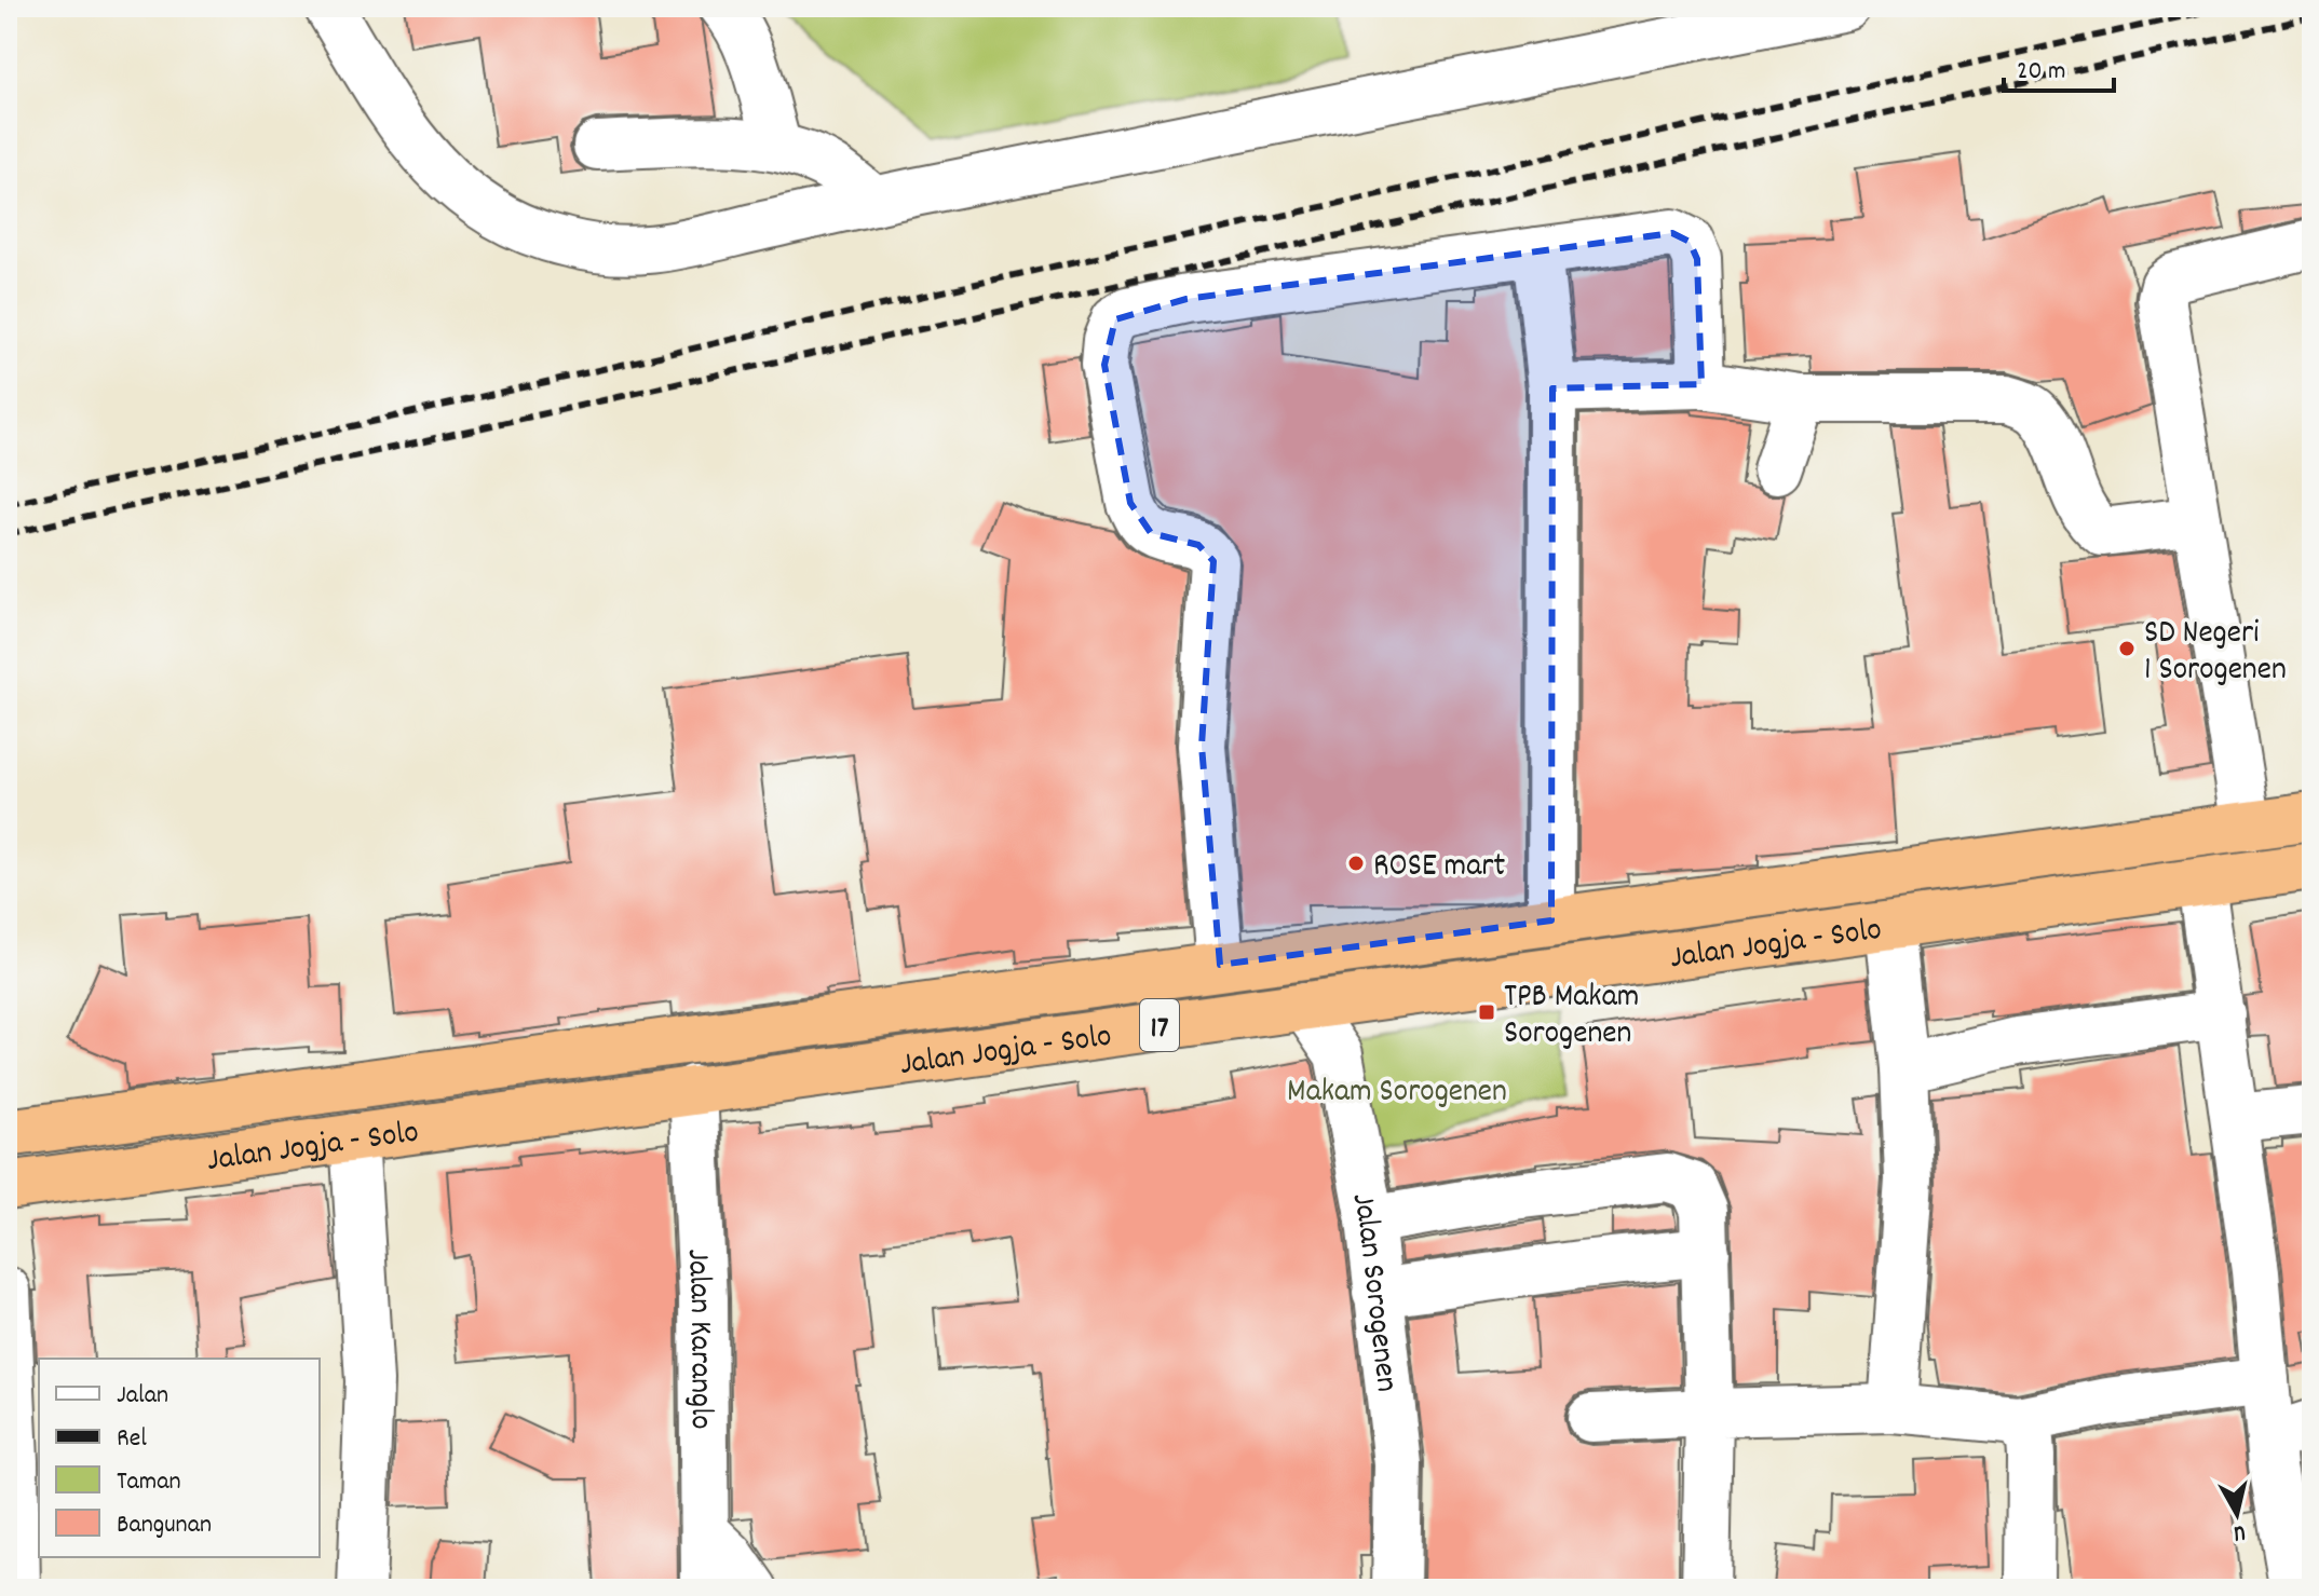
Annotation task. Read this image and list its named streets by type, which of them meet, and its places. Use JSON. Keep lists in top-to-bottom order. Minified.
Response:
{"streets":{"highway":["Jalan Jogja - Solo","17"],"street":["Jalan Sorogenen","Jalan Karanglo"]},"crossings":[["Jalan Jogja - Solo","Jalan Sorogenen"],["Jalan Jogja - Solo","Jalan Karanglo"]],"parks":["Makam Sorogenen"],"places":{"other":["SD Negeri 1 Sorogenen","ROSE mart"],"transit":["TPB Makam Sorogenen"]},"legend":["Jalan","Rel","Taman","Bangunan"],"scale_bar":"20 m","north":"bottom"}
